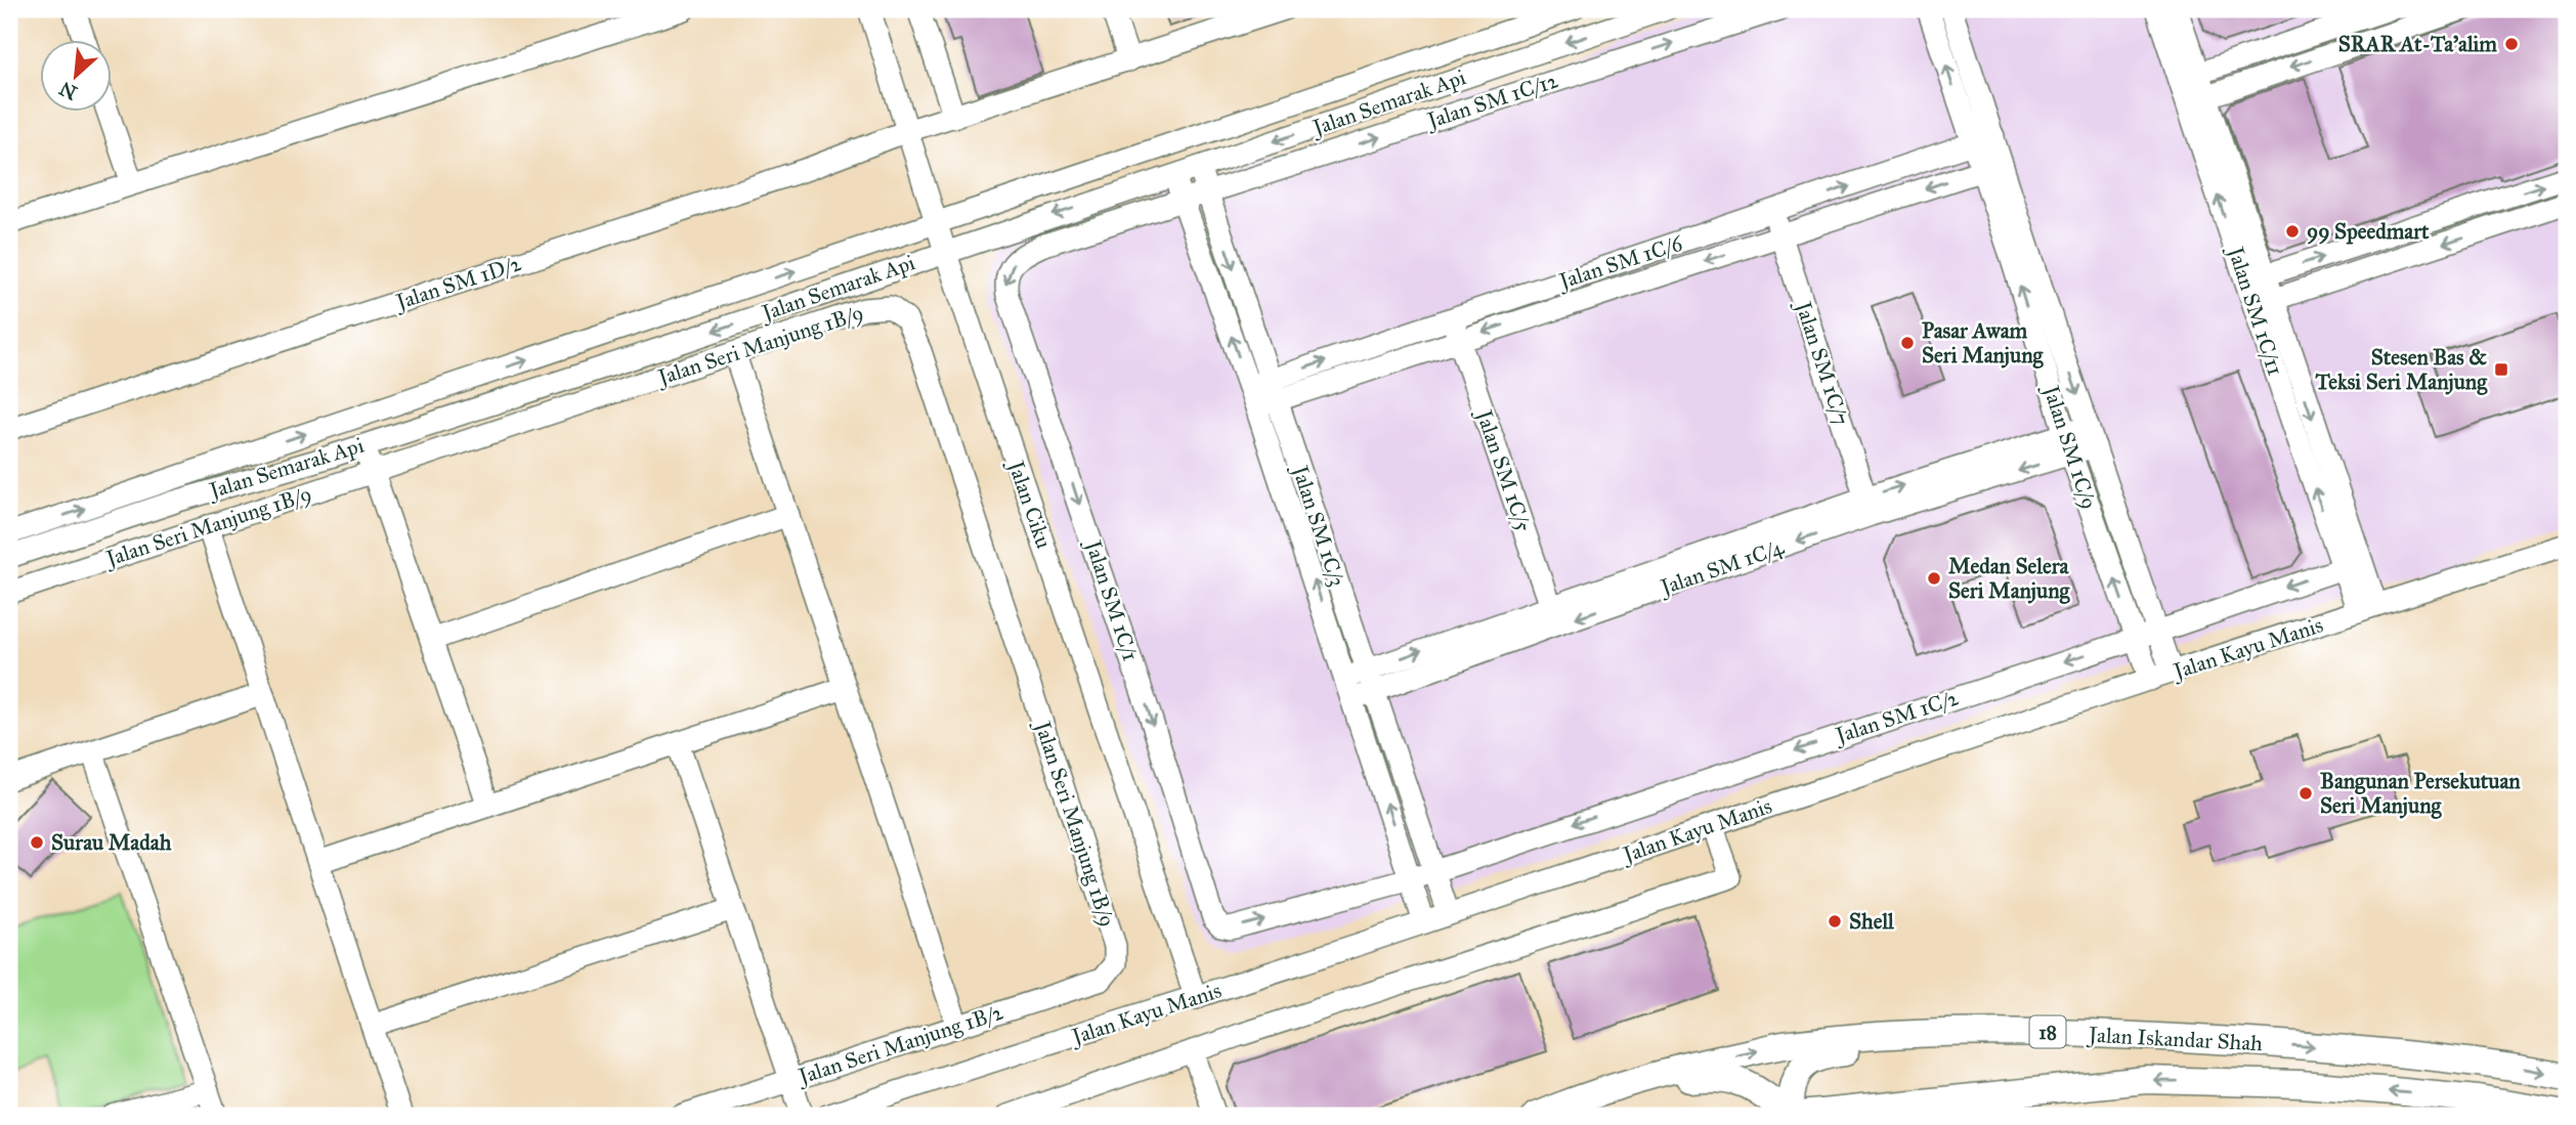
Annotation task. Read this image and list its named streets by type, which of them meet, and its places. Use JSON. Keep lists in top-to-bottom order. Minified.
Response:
{"streets":{"main road":["18","Jalan Iskandar Shah"],"street":["Jalan SM 1C/12","Jalan Semarak Api","Jalan SM 1C/6","Jalan SM 1D/2","Jalan SM 1C/11","Jalan Seri Manjung 1B/9","Jalan SM 1C/7","Jalan SM 1C/9","Jalan SM 1C/5","Jalan Ciku","Jalan SM 1C/3","Jalan SM 1C/4","Jalan SM 1C/1","Jalan Kayu Manis","Jalan SM 1C/2","Jalan Seri Manjung 1B/2"]},"crossings":[["Jalan SM 1C/12","Jalan SM 1C/3"],["Jalan SM 1C/12","Jalan SM 1C/1"],["Jalan Semarak Api","Jalan Ciku"],["Jalan Semarak Api","Jalan SM 1C/3"],["Jalan SM 1C/6","Jalan SM 1C/7"],["Jalan SM 1C/6","Jalan SM 1C/9"],["Jalan SM 1C/6","Jalan SM 1C/5"],["Jalan SM 1C/6","Jalan SM 1C/3"],["Jalan SM 1D/2","Jalan Ciku"],["Jalan SM 1C/11","Jalan Kayu Manis"],["Jalan SM 1C/11","Jalan SM 1C/2"],["Jalan Seri Manjung 1B/9","Jalan Seri Manjung 1B/2"],["Jalan SM 1C/7","Jalan SM 1C/4"],["Jalan SM 1C/9","Jalan SM 1C/4"],["Jalan SM 1C/9","Jalan Kayu Manis"],["Jalan SM 1C/9","Jalan SM 1C/2"],["Jalan SM 1C/5","Jalan SM 1C/4"],["Jalan Ciku","Jalan Kayu Manis"],["Jalan SM 1C/3","Jalan SM 1C/4"],["Jalan SM 1C/3","Jalan SM 1C/1"],["Jalan SM 1C/3","Jalan Kayu Manis"],["Jalan SM 1C/3","Jalan SM 1C/2"],["Jalan SM 1C/1","Jalan SM 1C/2"]],"one_way":["Jalan SM 1C/12"],"places":{"other":["SRAR At-Ta'alim","99 Speedmart","Pasar Awam Seri Manjung","Medan Selera Seri Manjung","Bangunan Persekutuan Seri Manjung","Surau Madah","Shell"],"transit":["Stesen Bas & Teksi Seri Manjung"]},"north":"bottom left"}
